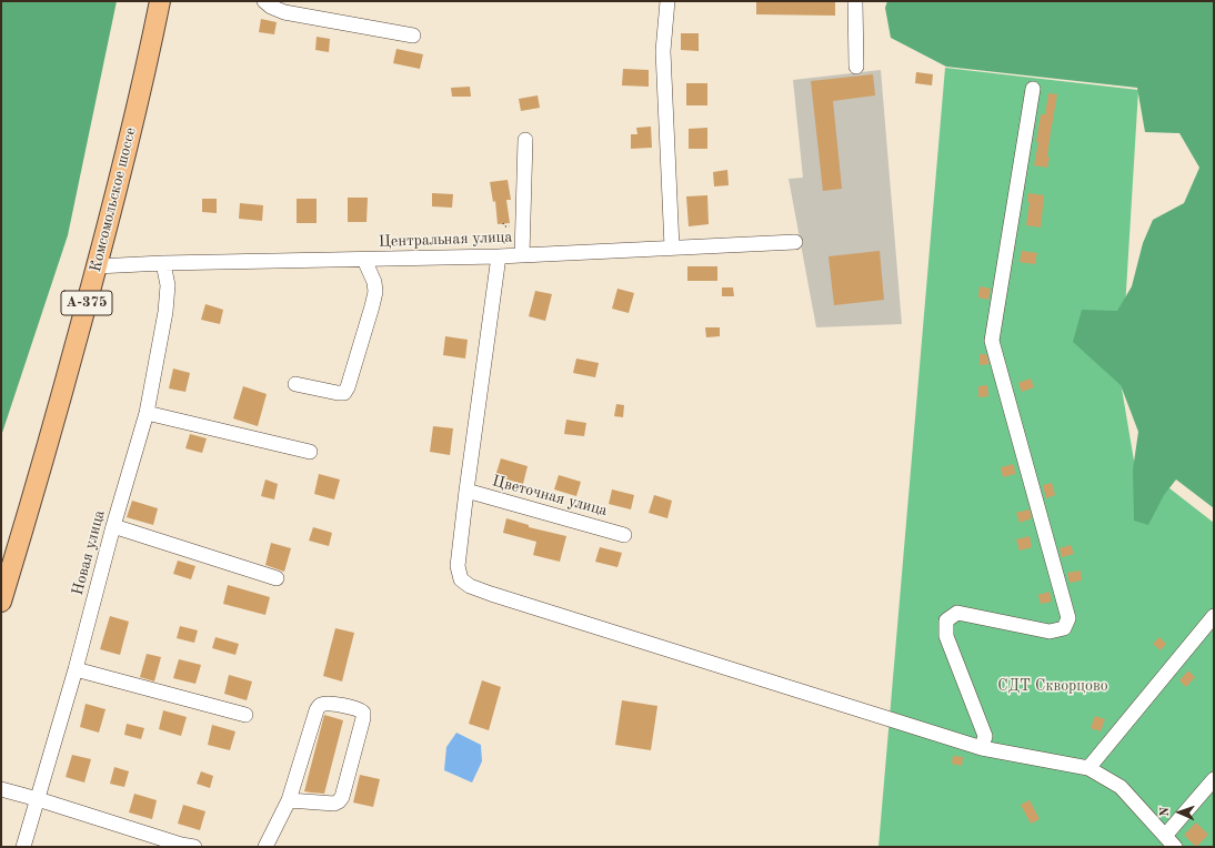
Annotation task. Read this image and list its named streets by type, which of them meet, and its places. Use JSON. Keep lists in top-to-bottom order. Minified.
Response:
{"streets":{"highway":["Комсомольское шоссе","А-375"],"street":["Центральная улица","Цветочная улица","Новая улица"]},"crossings":[["Комсомольское шоссе","Центральная улица"],["Центральная улица","Новая улица"]],"parks":["СДТ Скворцово"],"north":"left"}
